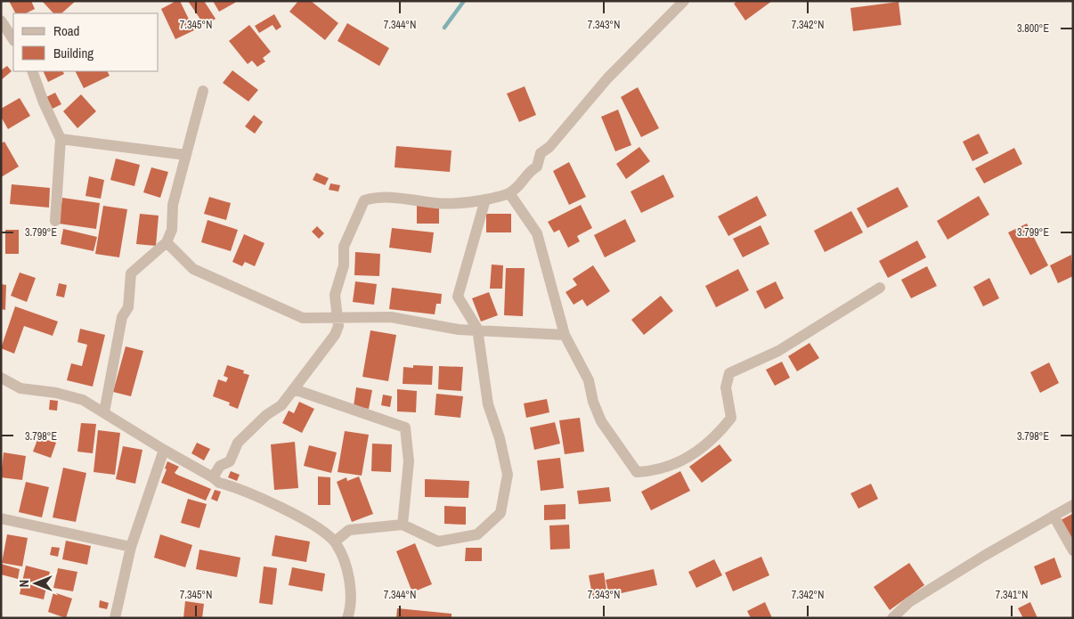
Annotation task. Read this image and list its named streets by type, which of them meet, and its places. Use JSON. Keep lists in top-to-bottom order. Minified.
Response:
{"legend":["Road","Building"],"north":"left","coordinates":["7.345°N","7.344°N","7.343°N","7.342°N","3.800°E","3.799°E","3.798°E","7.341°N"]}
